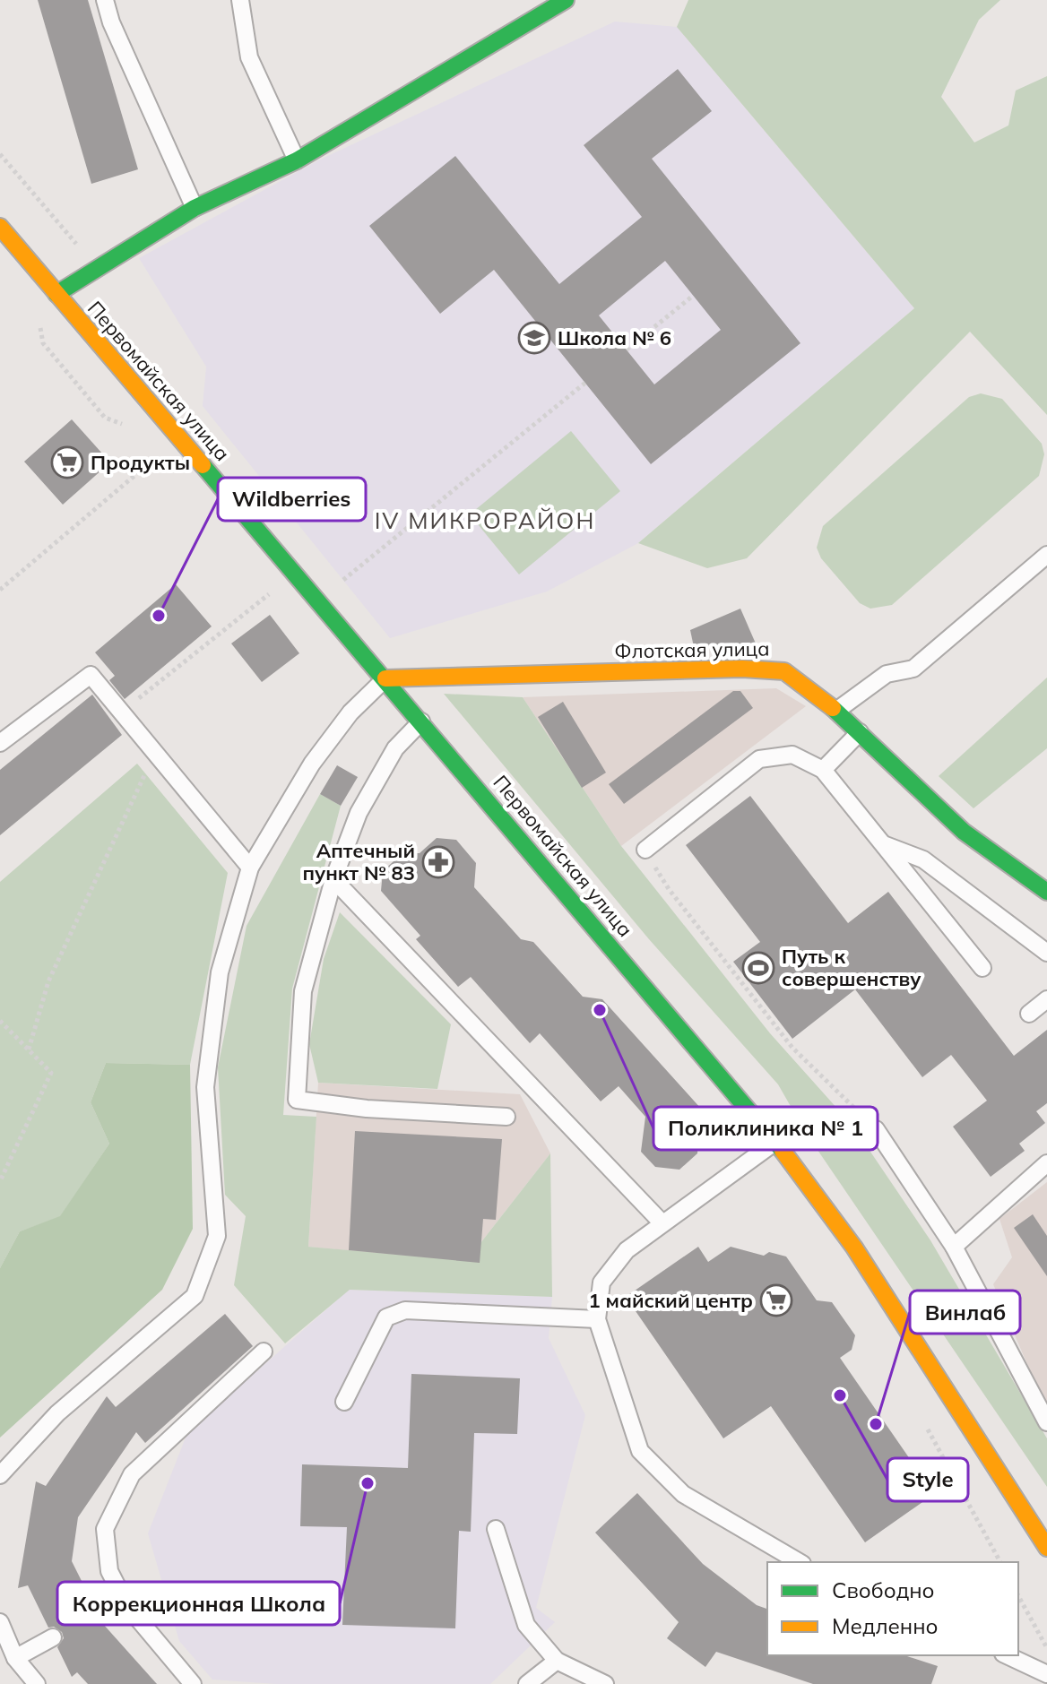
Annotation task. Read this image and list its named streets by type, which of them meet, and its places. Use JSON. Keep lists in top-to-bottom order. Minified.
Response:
{"streets":{"street":["Первомайская улица","Флотская улица"]},"crossings":[["Первомайская улица","Флотская улица"]],"districts":["IV МИКРОРАЙОН"],"places":{"school or university":["Школа № 6"],"supermarket":["Продукты","1 майский центр"],"other":["Wildberries","Поликлиника № 1","Style","Винлаб","Коррекционная Школа"],"pharmacy":["Аптечный пункт № 83"],"sports":["Путь к совершенству"]},"legend":["Свободно","Медленно"]}
